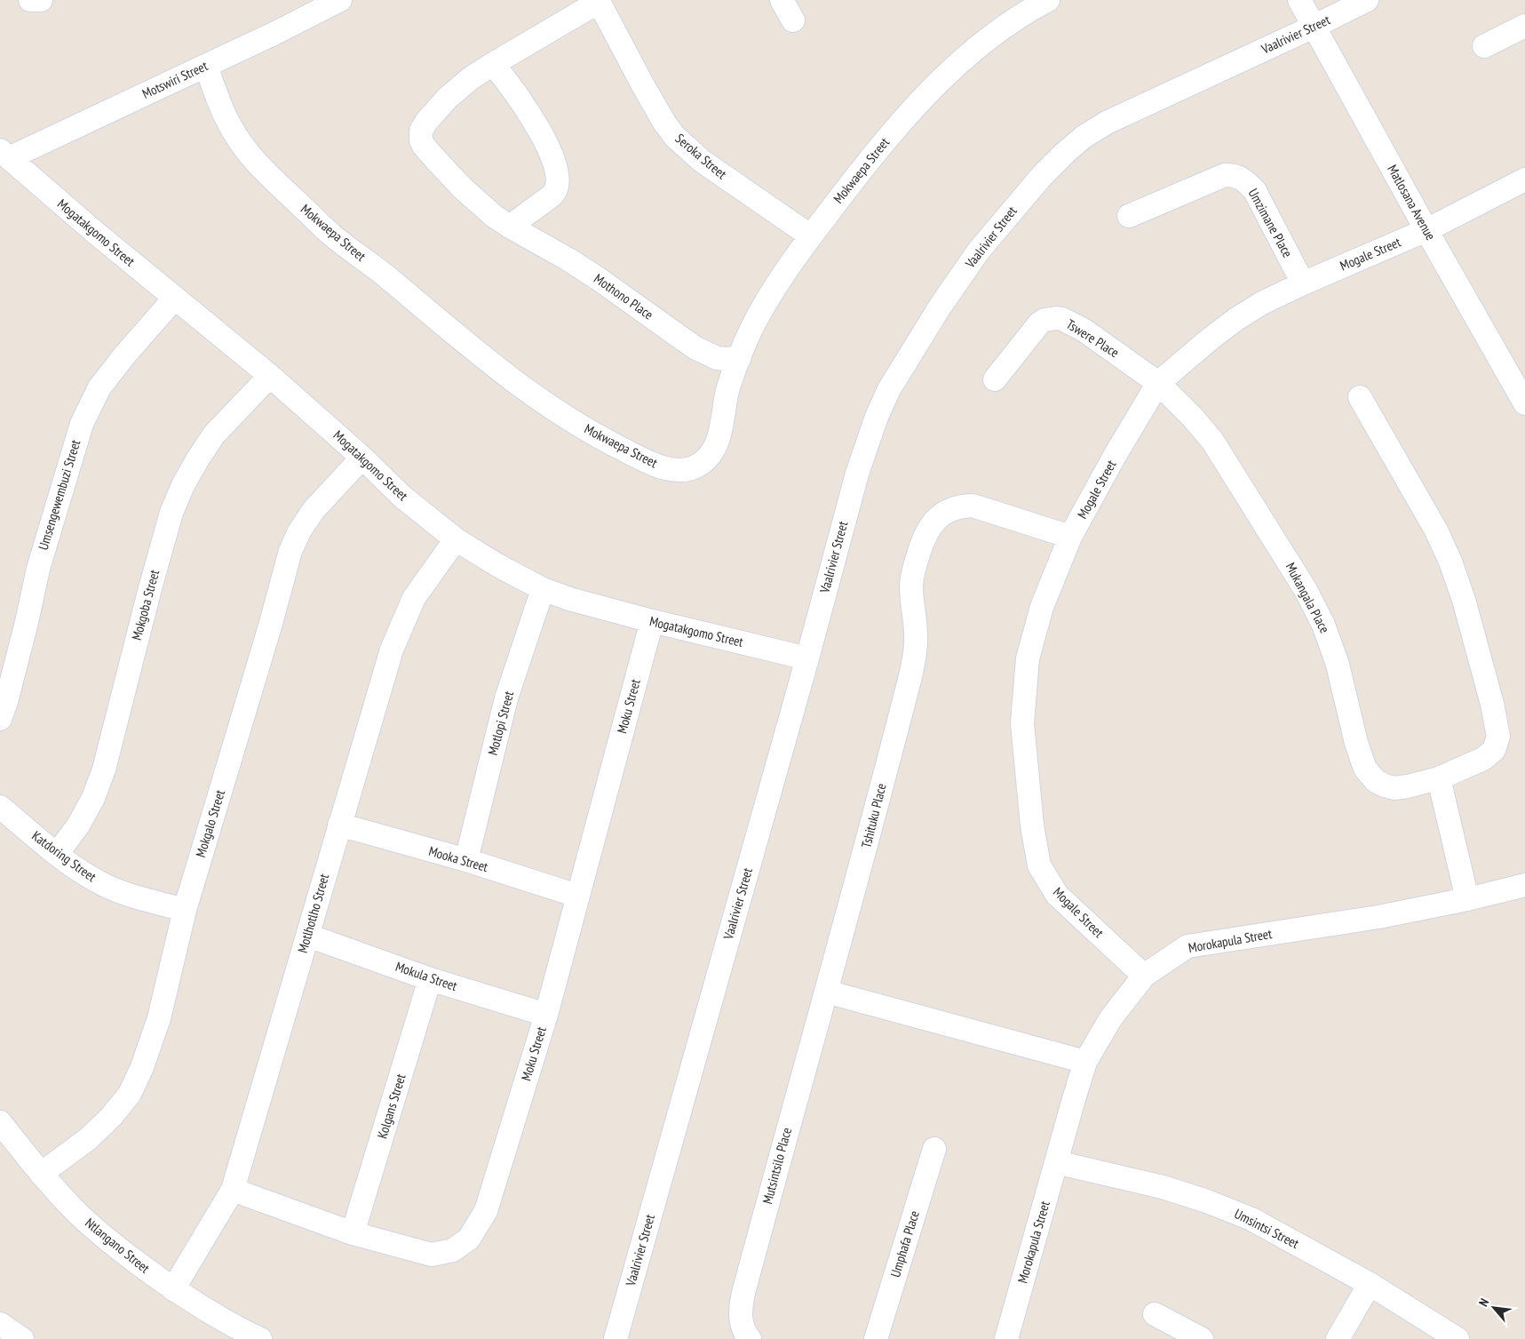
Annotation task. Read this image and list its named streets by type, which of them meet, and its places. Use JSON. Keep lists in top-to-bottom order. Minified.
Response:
{"streets":{"street":["Vaalrivier Street","Motswiri Street","Seroka Street","Mokwaepa Street","Matlosana Avenue","Umzimane Place","Mogatakgomo Street","Mogale Street","Mothono Place","Tswere Place","Umsengewembuzi Street","Mukangala Place","Mokgoba Street","Moku Street","Motlopi Street","Tshituku Place","Mokgalo Street","Katdoring Street","Mooka Street","Motlhotlho Street","Morokapula Street","Mokula Street","Kolgans Street","Mutsintsilo Place","Umsintsi Street","Umphafa Place","Ntlangano Street"]},"crossings":[["Vaalrivier Street","Matlosana Avenue"],["Vaalrivier Street","Mogatakgomo Street"],["Motswiri Street","Mokwaepa Street"],["Motswiri Street","Mogatakgomo Street"],["Seroka Street","Mokwaepa Street"],["Seroka Street","Mothono Place"],["Mokwaepa Street","Mothono Place"],["Matlosana Avenue","Mogale Street"],["Umzimane Place","Mogale Street"],["Mogatakgomo Street","Umsengewembuzi Street"],["Mogatakgomo Street","Mokgoba Street"],["Mogatakgomo Street","Moku Street"],["Mogatakgomo Street","Motlopi Street"],["Mogatakgomo Street","Mokgalo Street"],["Mogatakgomo Street","Motlhotlho Street"],["Mogale Street","Tswere Place"],["Mogale Street","Mukangala Place"],["Mogale Street","Tshituku Place"],["Mogale Street","Morokapula Street"],["Tswere Place","Mukangala Place"],["Mokgoba Street","Katdoring Street"],["Moku Street","Mooka Street"],["Moku Street","Motlhotlho Street"],["Moku Street","Mokula Street"],["Moku Street","Kolgans Street"],["Motlopi Street","Mooka Street"],["Tshituku Place","Mutsintsilo Place"],["Mokgalo Street","Katdoring Street"],["Mokgalo Street","Ntlangano Street"],["Mooka Street","Motlhotlho Street"],["Motlhotlho Street","Mokula Street"],["Motlhotlho Street","Ntlangano Street"],["Morokapula Street","Umsintsi Street"],["Mokula Street","Kolgans Street"]],"north":"top left"}
